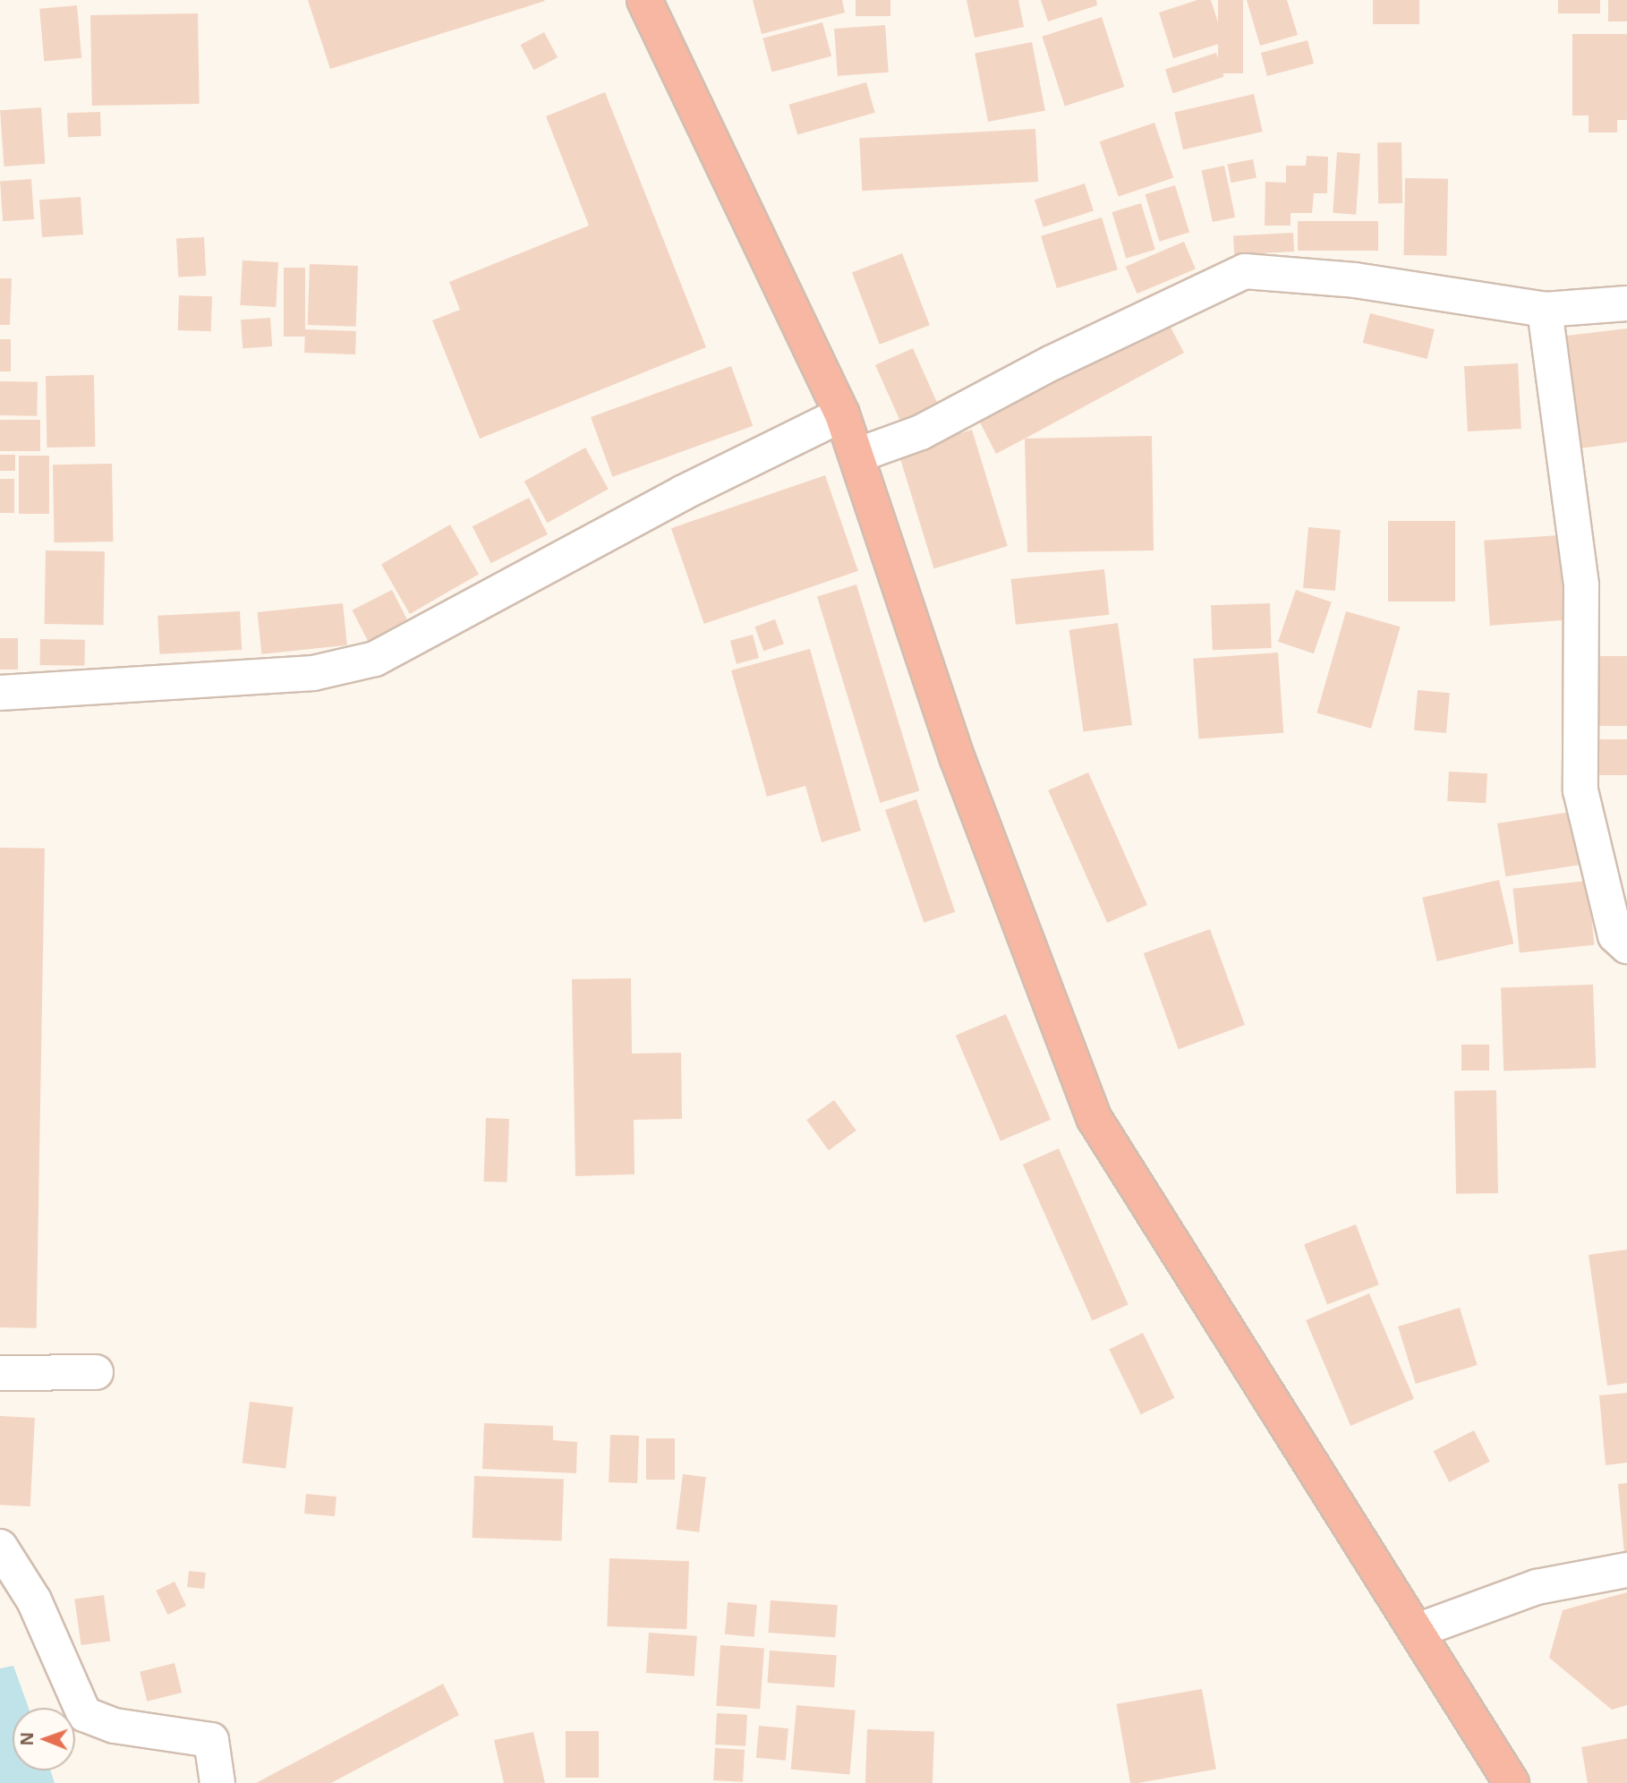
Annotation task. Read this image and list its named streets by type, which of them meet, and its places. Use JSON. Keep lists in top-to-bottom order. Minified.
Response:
{"north":"left"}
